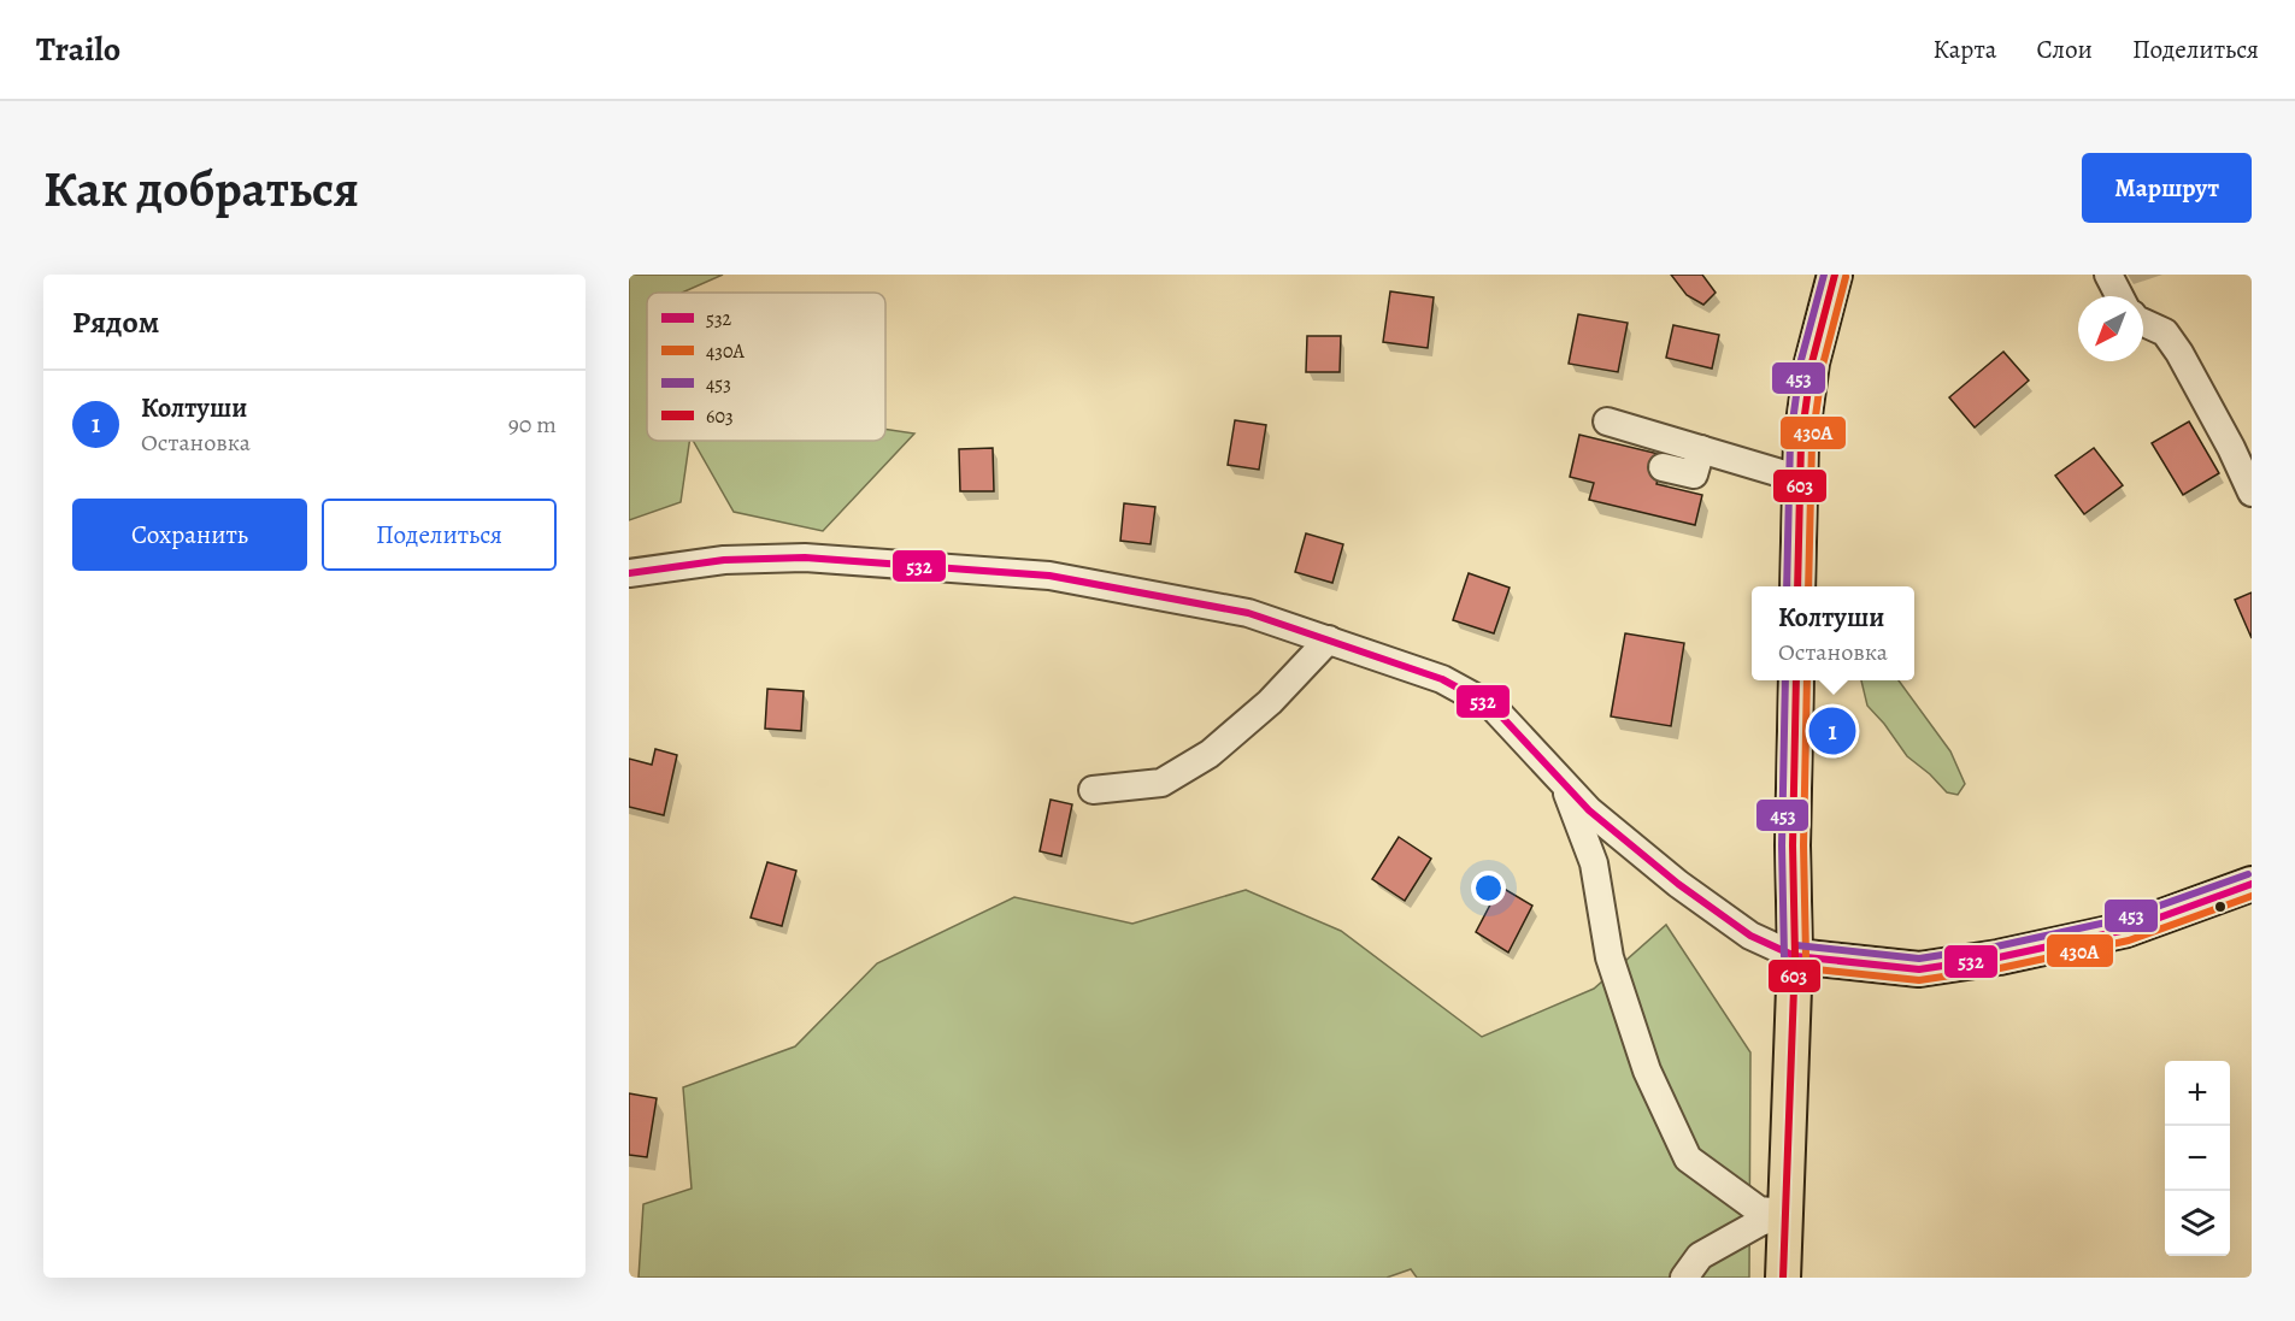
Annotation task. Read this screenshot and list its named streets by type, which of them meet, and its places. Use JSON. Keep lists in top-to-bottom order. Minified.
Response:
{"lines":["transit line 453","transit line 603","transit line 430А","transit line 532"],"legend":["532","430А","453","603"],"north":"bottom left","page":{"header":"Trailo","nav":["Карта","Слои","Поделиться"],"buttons":["Маршрут",["Сохранить","Поделиться"]],"title":"Как добраться","heading":"Рядом","list":[{"mark":"1","name":"Колтуши","note":"Остановка","value":"90 m"}],"popup":["Колтуши","Остановка"],"pins":"1","map_buttons":["+","−"]}}
